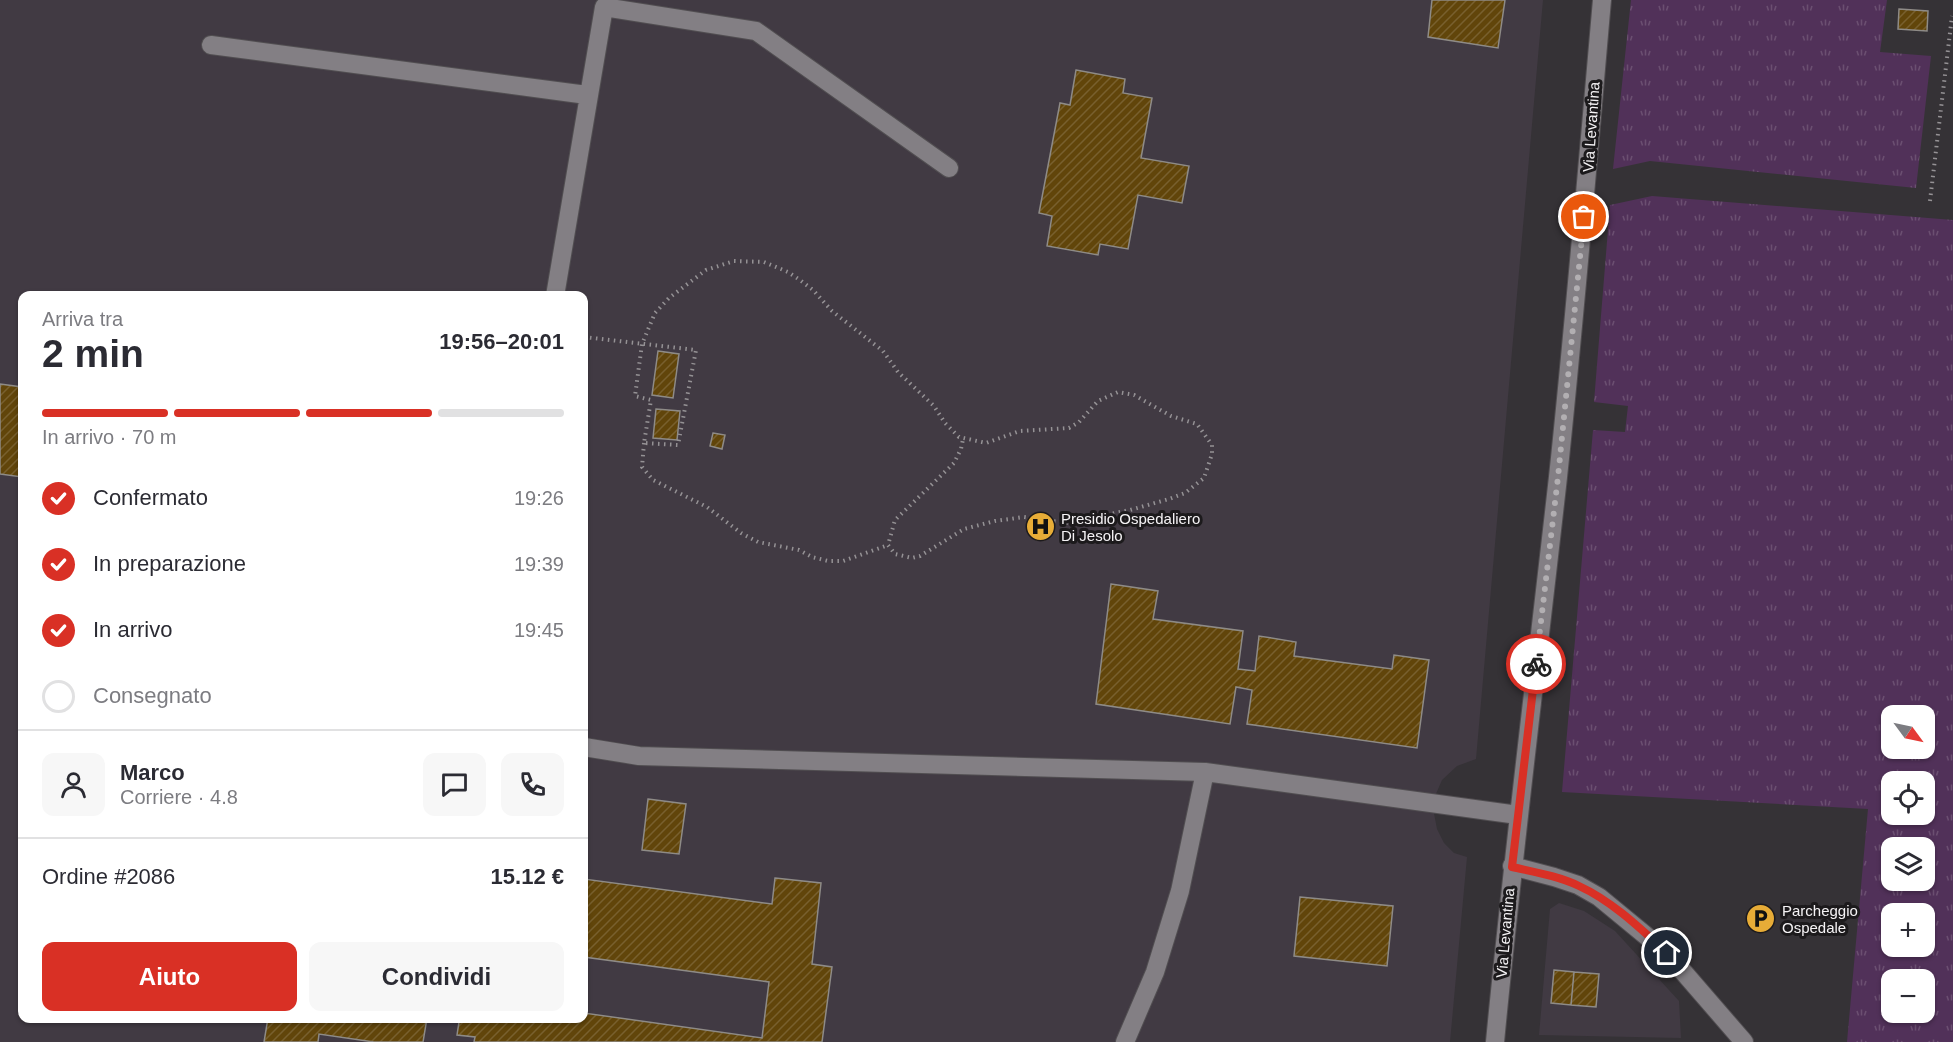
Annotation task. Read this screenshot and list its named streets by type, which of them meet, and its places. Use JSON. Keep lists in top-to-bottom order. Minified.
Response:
{"streets":{"street":["Via Levantina"]},"places":{"hospital":["Presidio Ospedaliero Di Jesolo"],"parking":["Parcheggio Ospedale"]},"north":"bottom right","page":{"heading":["2 min","Arriva tra","19:56–20:01"],"panel":["Marco","Corriere · 4.8","Ordine #2086","15.12 €"],"bar":"In arrivo · 70 m","list":[["Confermato","19:26"],["In preparazione","19:39"],["In arrivo","19:45"],"Consegnato"],"map_buttons":["+","−"],"buttons":["Aiuto","Condividi"]}}
